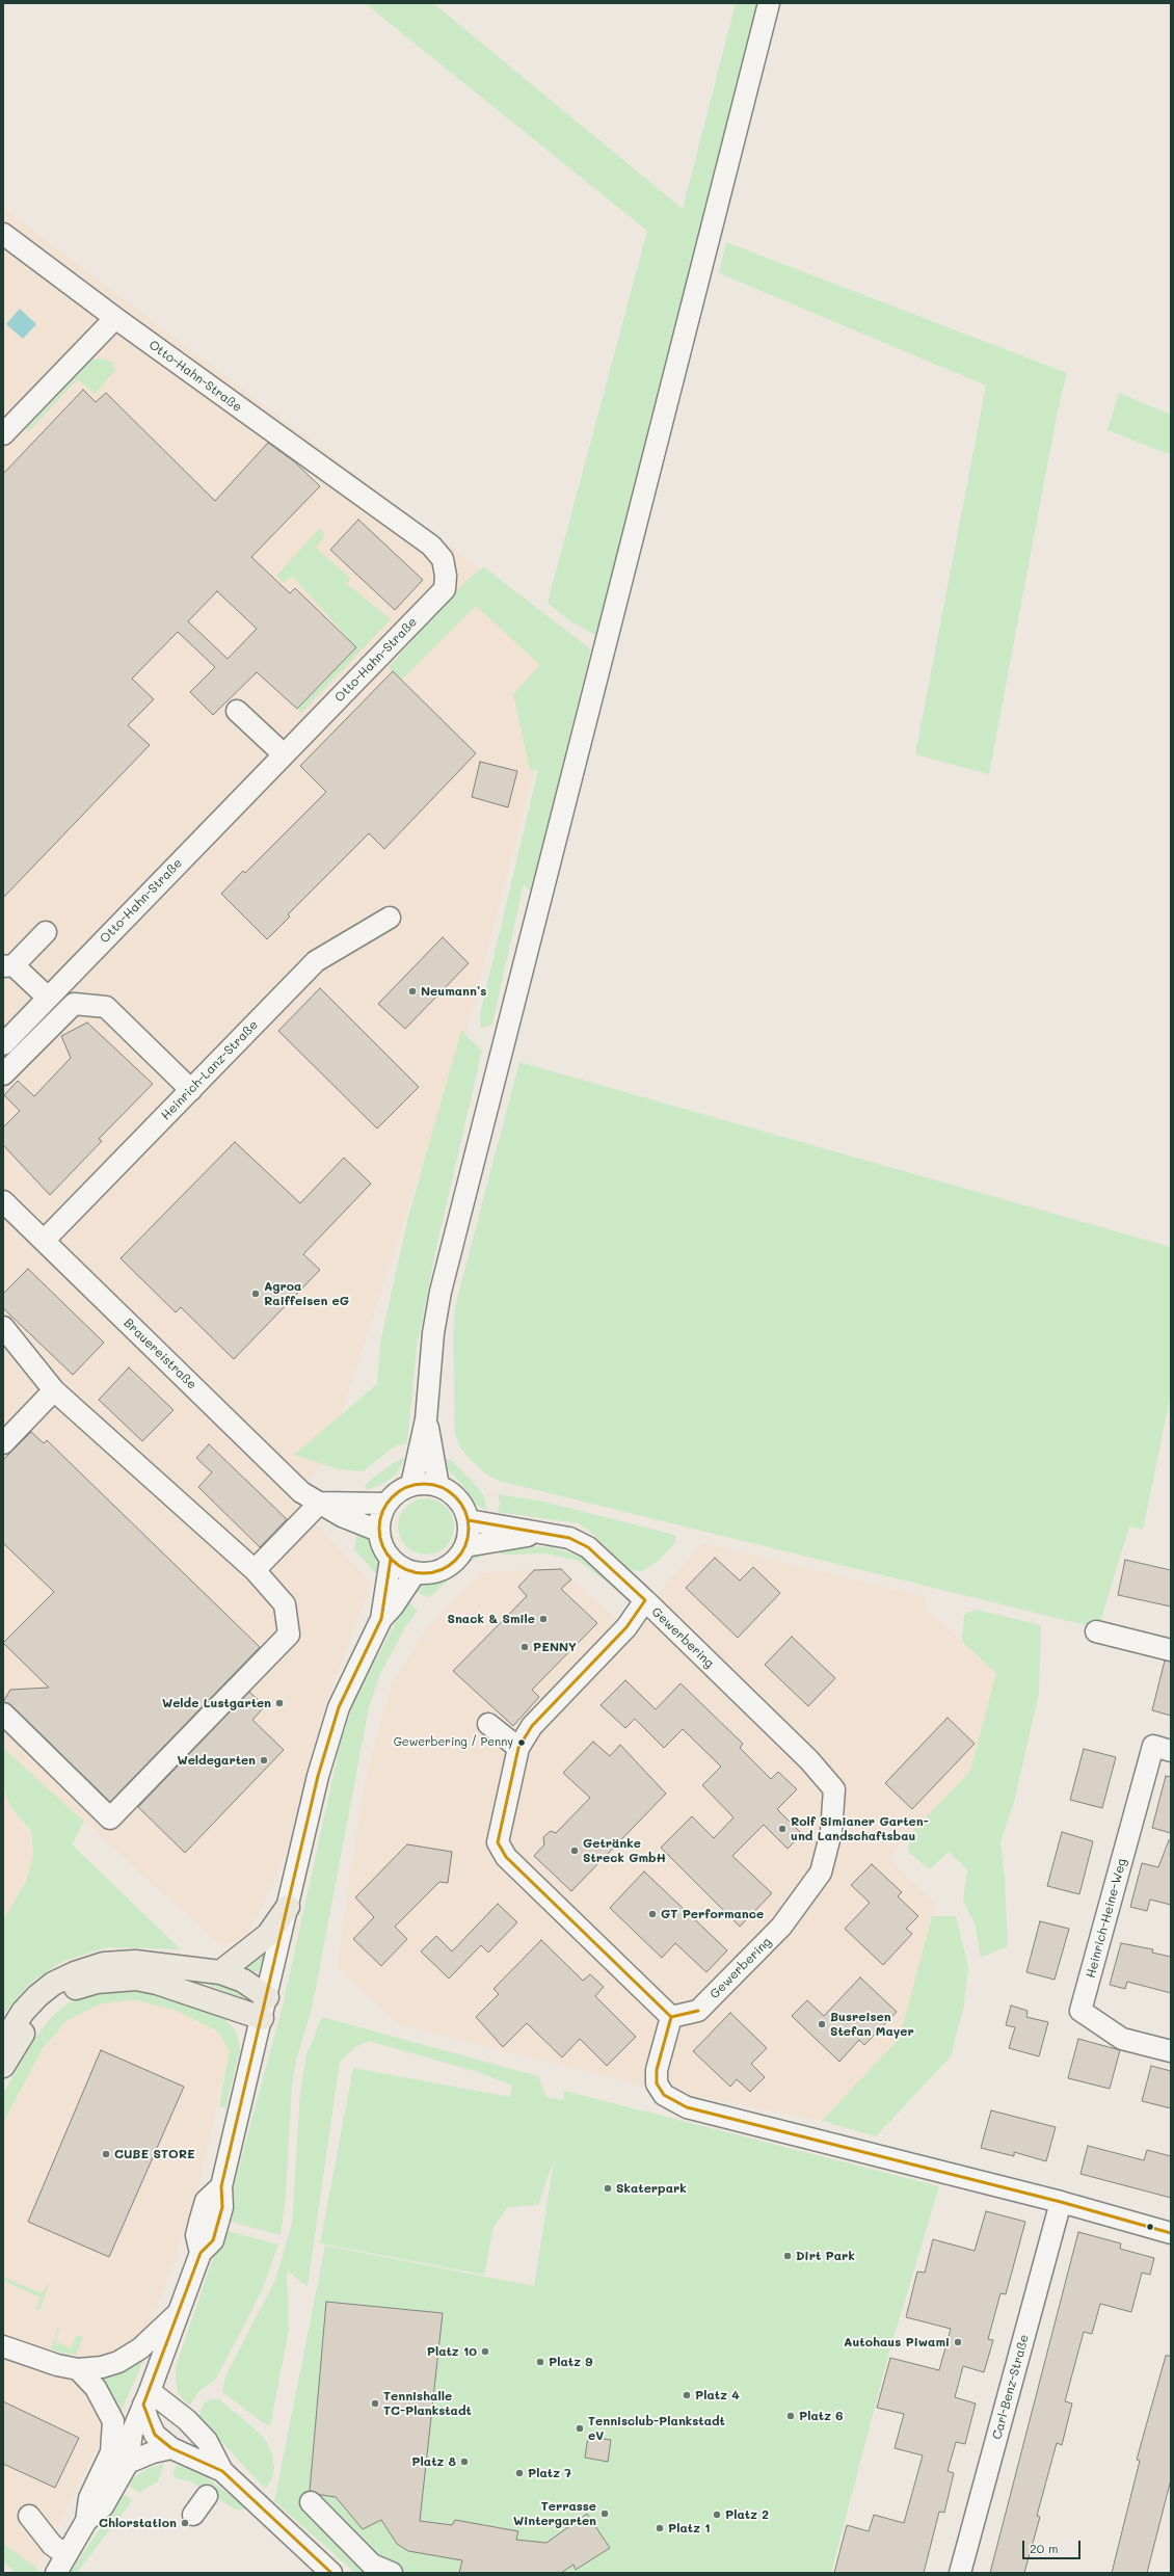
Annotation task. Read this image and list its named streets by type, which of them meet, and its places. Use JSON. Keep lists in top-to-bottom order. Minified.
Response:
{"streets":{"street":["Otto-Hahn-Straße","Heinrich-Lanz-Straße","Brauereistraße","Gewerbering","Heinrich-Heine-Weg","Carl-Benz-Straße"]},"crossings":[["Heinrich-Lanz-Straße","Brauereistraße"]],"places":["Neumann’s","Agroa Raiffeisen eG","Snack & Smile","PENNY","Welde Lustgarten","Gewerbering / Penny","Weldegarten","Rolf Simianer Garten- und Landschaftsbau","Getränke Streck GmbH","GT Performance","Busreisen Stefan Mayer","CUBE STORE","Skaterpark","Dirt Park","Autohaus Piwami","Platz 10","Platz 9","Platz 4","Tennishalle TC-Plankstadt","Platz 6","Tennisclub-Plankstadt eV","Platz 8","Platz 7","Terrasse Wintergarten","Platz 2","Chlorstation","Platz 1"],"scale_bar":"20 m"}
